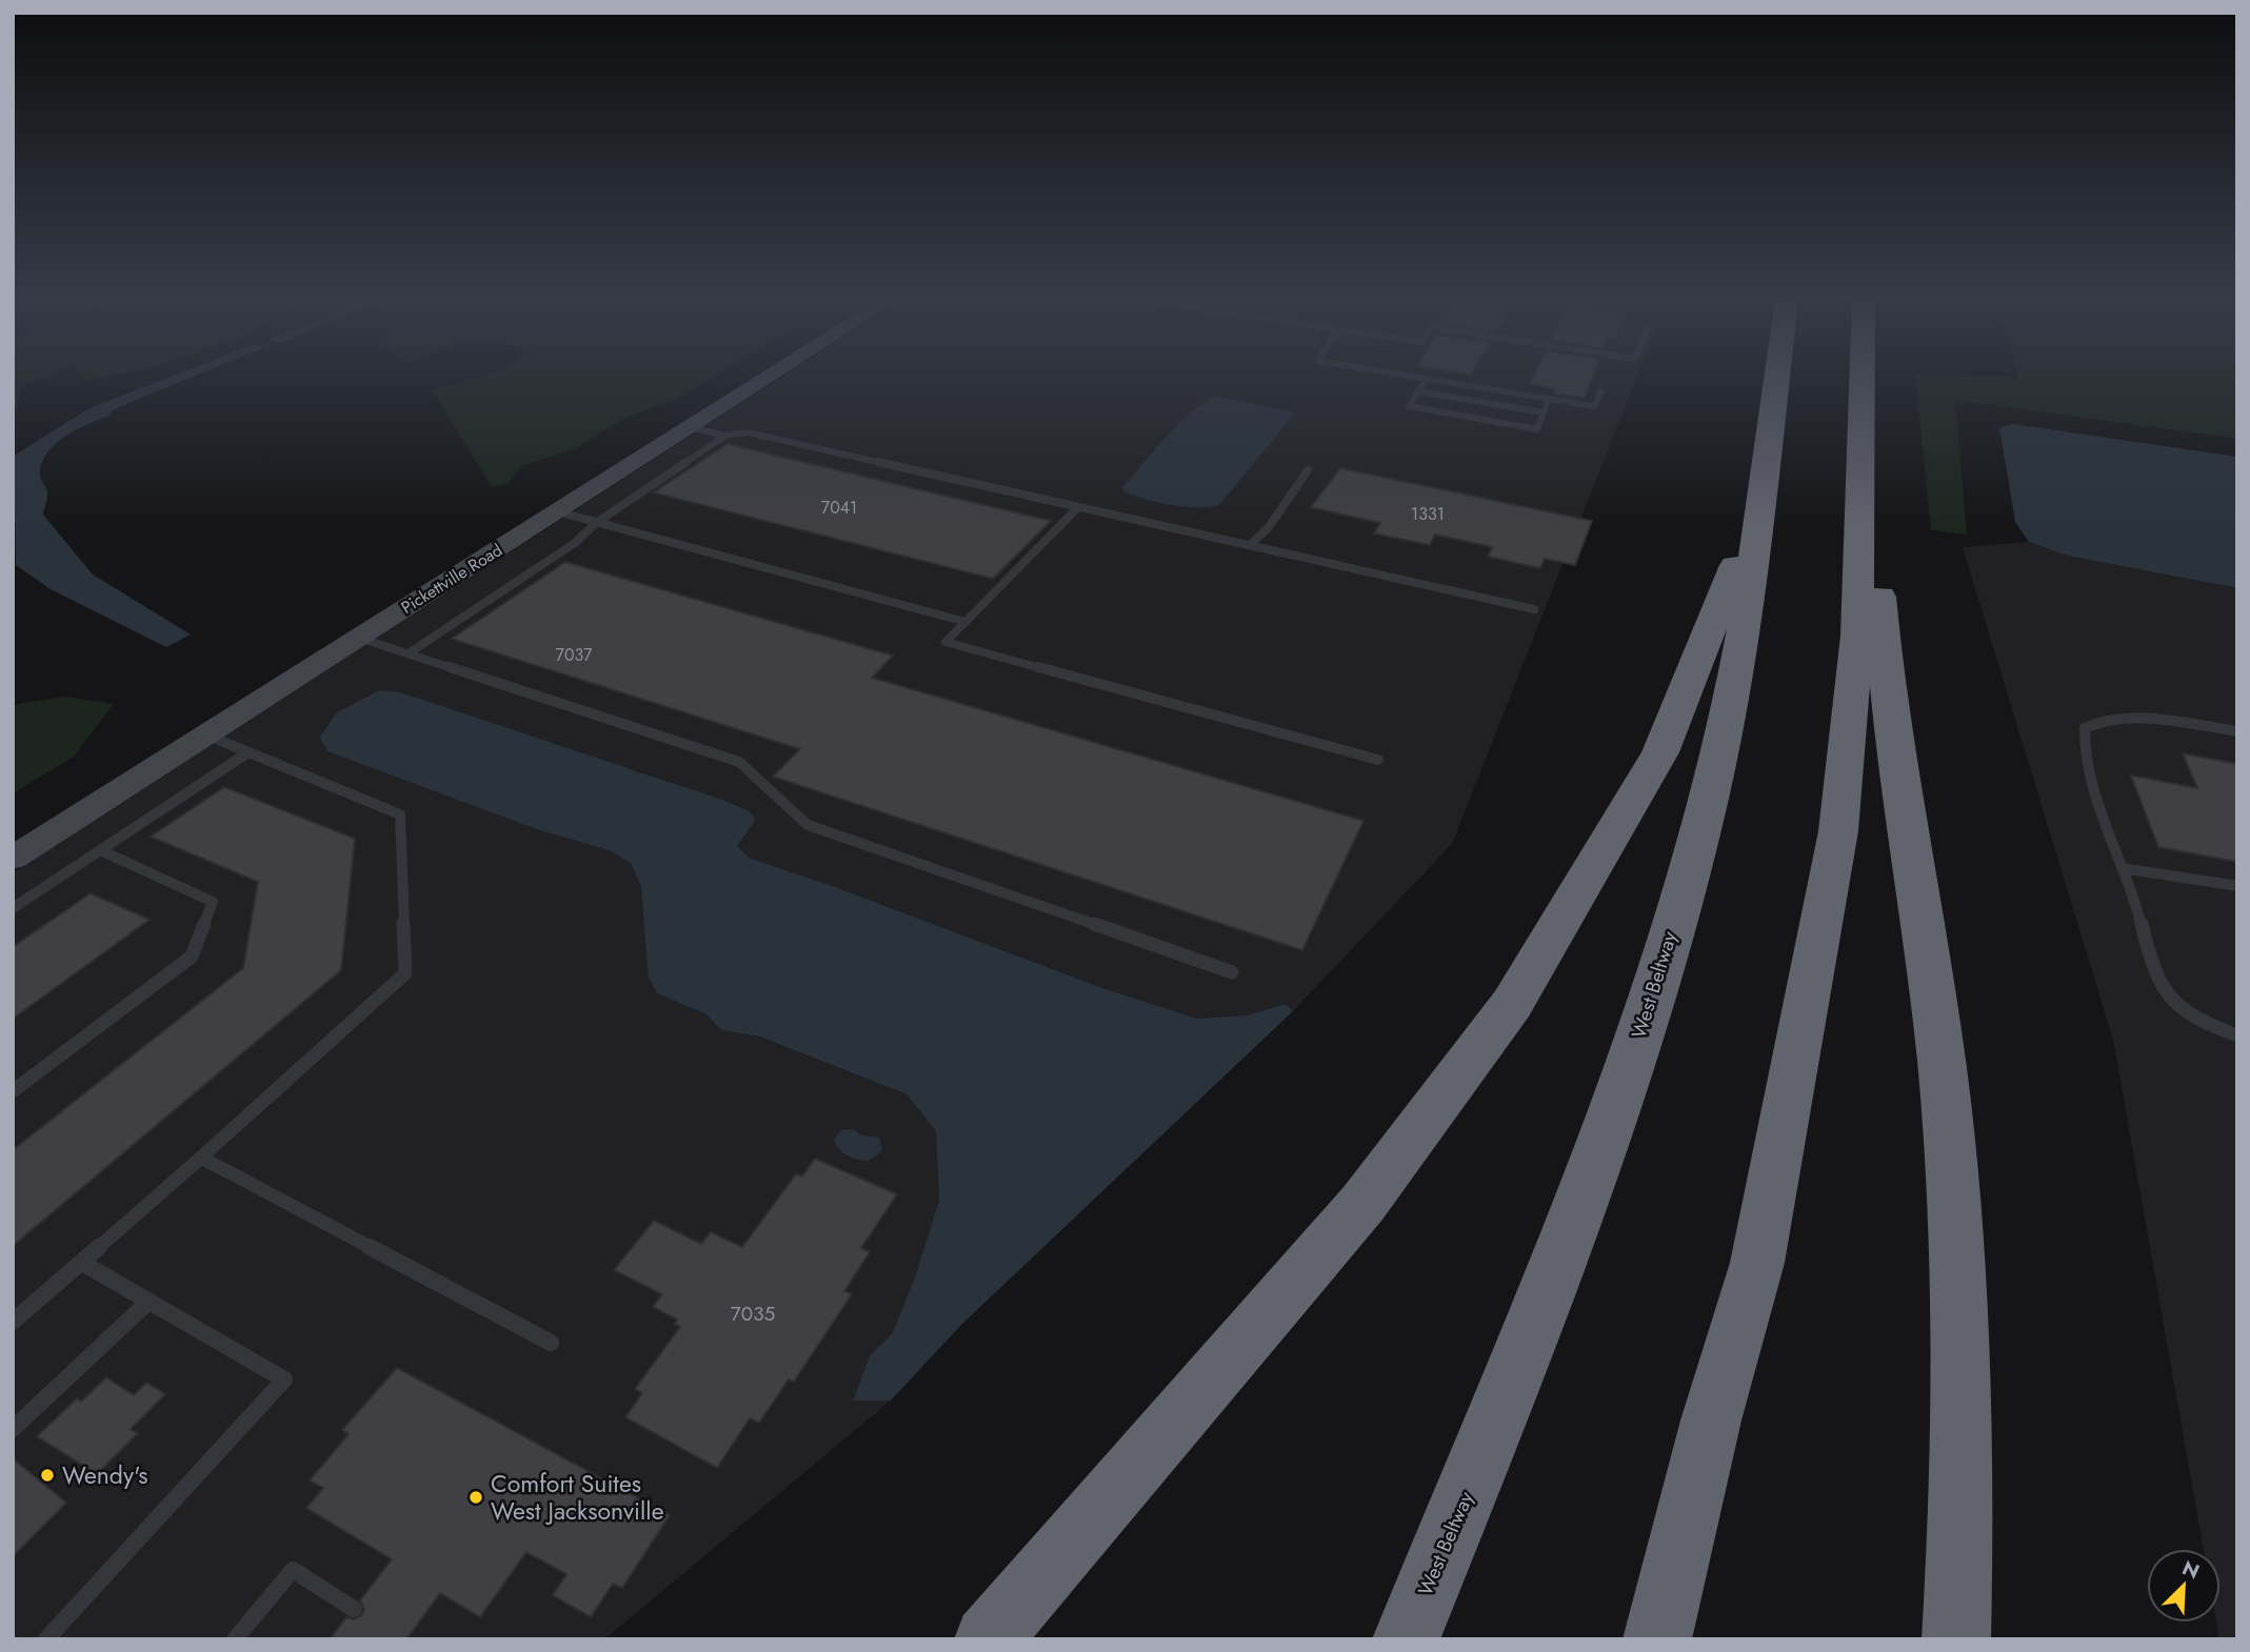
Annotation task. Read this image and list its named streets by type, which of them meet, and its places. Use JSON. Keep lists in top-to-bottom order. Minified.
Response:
{"streets":{"highway":["West Beltway"],"street":["Pickettville Road"]},"places":["Wendy's","Comfort Suites West Jacksonville"],"house_numbers":["7041","1331","7037","7035"],"north":"top right"}
